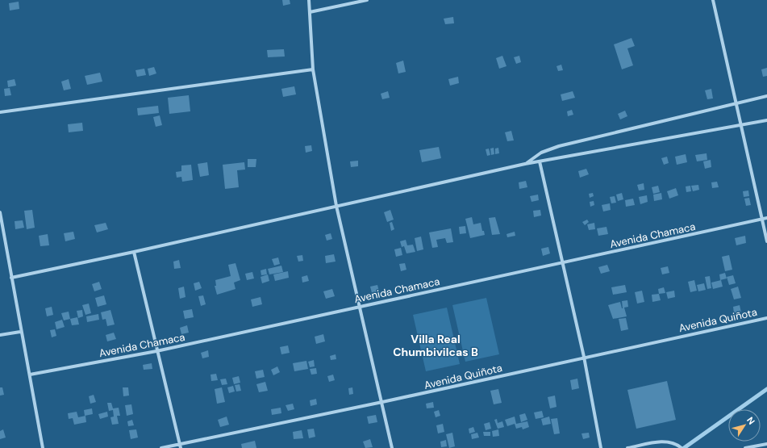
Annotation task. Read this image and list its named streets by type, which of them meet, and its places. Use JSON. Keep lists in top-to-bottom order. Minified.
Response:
{"streets":{"street":["Avenida Chamaca","Avenida Quiñota"]},"districts":["Villa Real Chumbivilcas B"],"north":"top right"}
